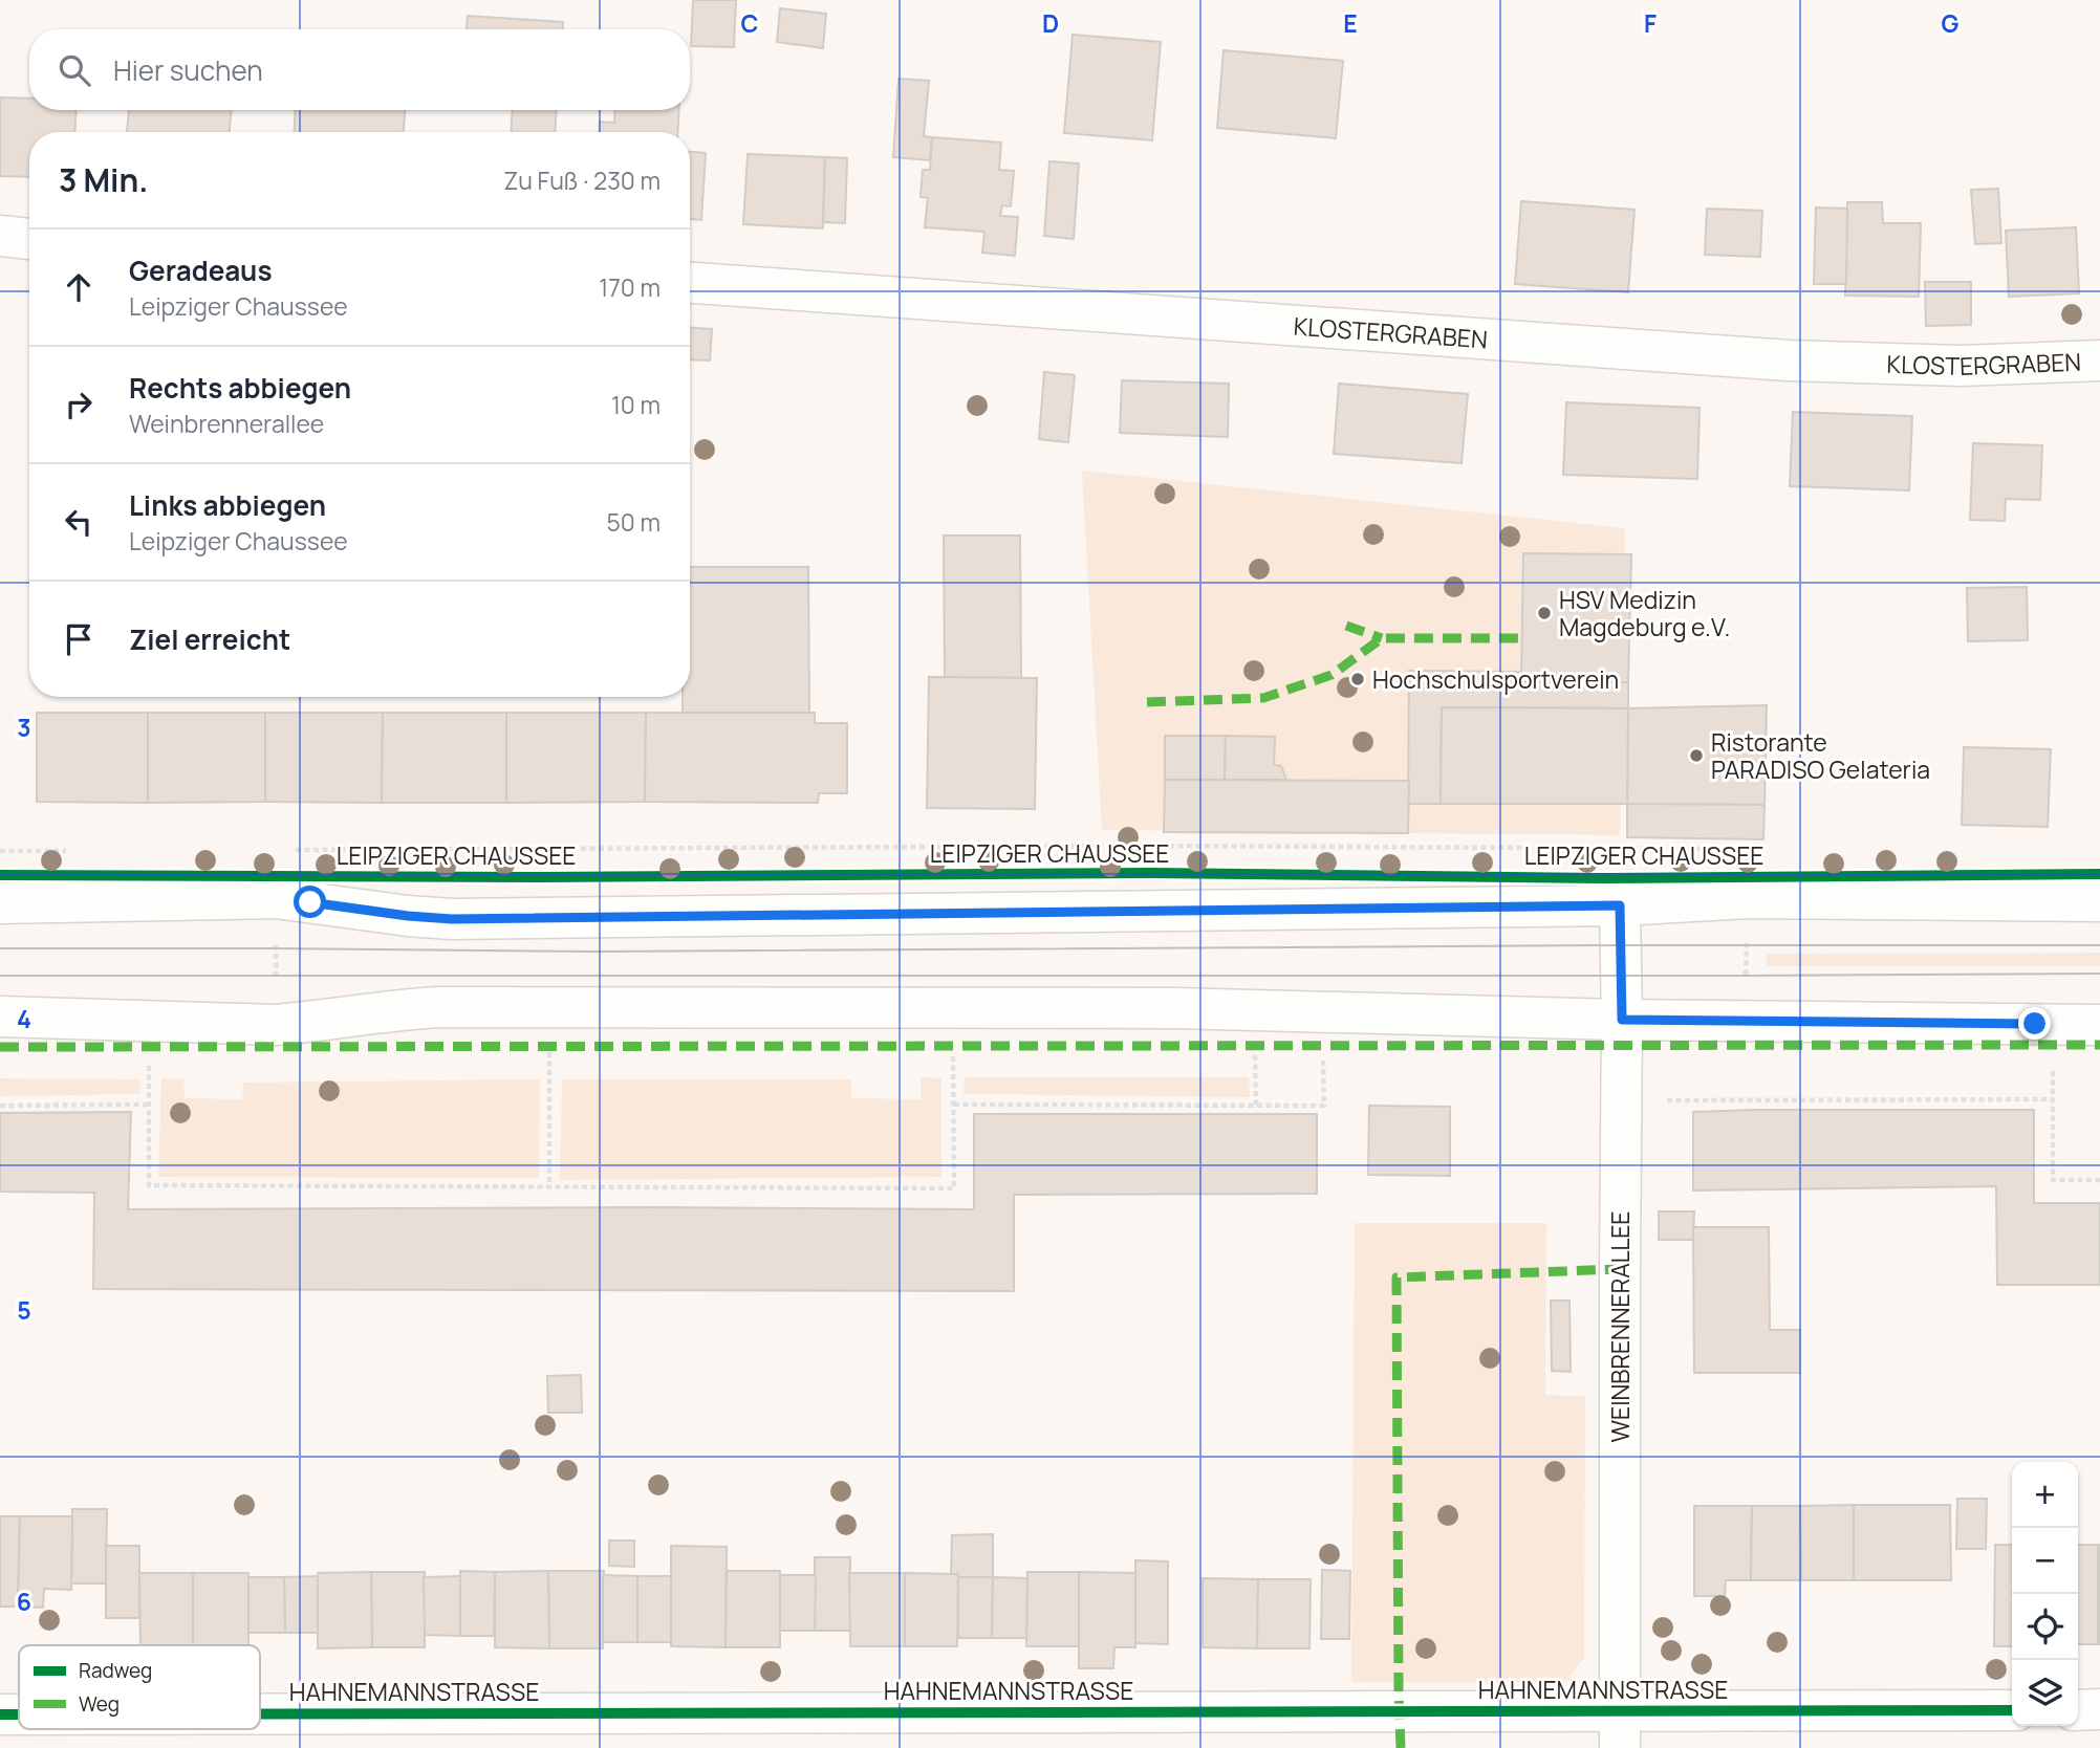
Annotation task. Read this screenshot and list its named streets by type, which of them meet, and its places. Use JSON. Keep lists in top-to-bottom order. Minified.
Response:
{"streets":{"street":["KLOSTERGRABEN","LEIPZIGER CHAUSSEE","WEINBRENNERALLEE","HAHNEMANNSTRASSE"]},"crossings":[["LEIPZIGER CHAUSSEE","WEINBRENNERALLEE"],["WEINBRENNERALLEE","HAHNEMANNSTRASSE"]],"places":["HSV Medizin Magdeburg e.V.","Hochschulsportverein","Ristorante PARADISO Gelateria"],"legend":["Radweg","Weg"],"page":{"search":"Hier suchen","heading":["3 Min.","Zu Fuß · 230 m"],"list":[["Geradeaus","Leipziger Chaussee","170 m"],["Rechts abbiegen","Weinbrennerallee","10 m"],["Links abbiegen","Leipziger Chaussee","50 m"],"Ziel erreicht"],"map_buttons":["+","−"]},"grid":{"columns":["C","D","E","F","G"],"rows":["3","4","5","6"]}}
